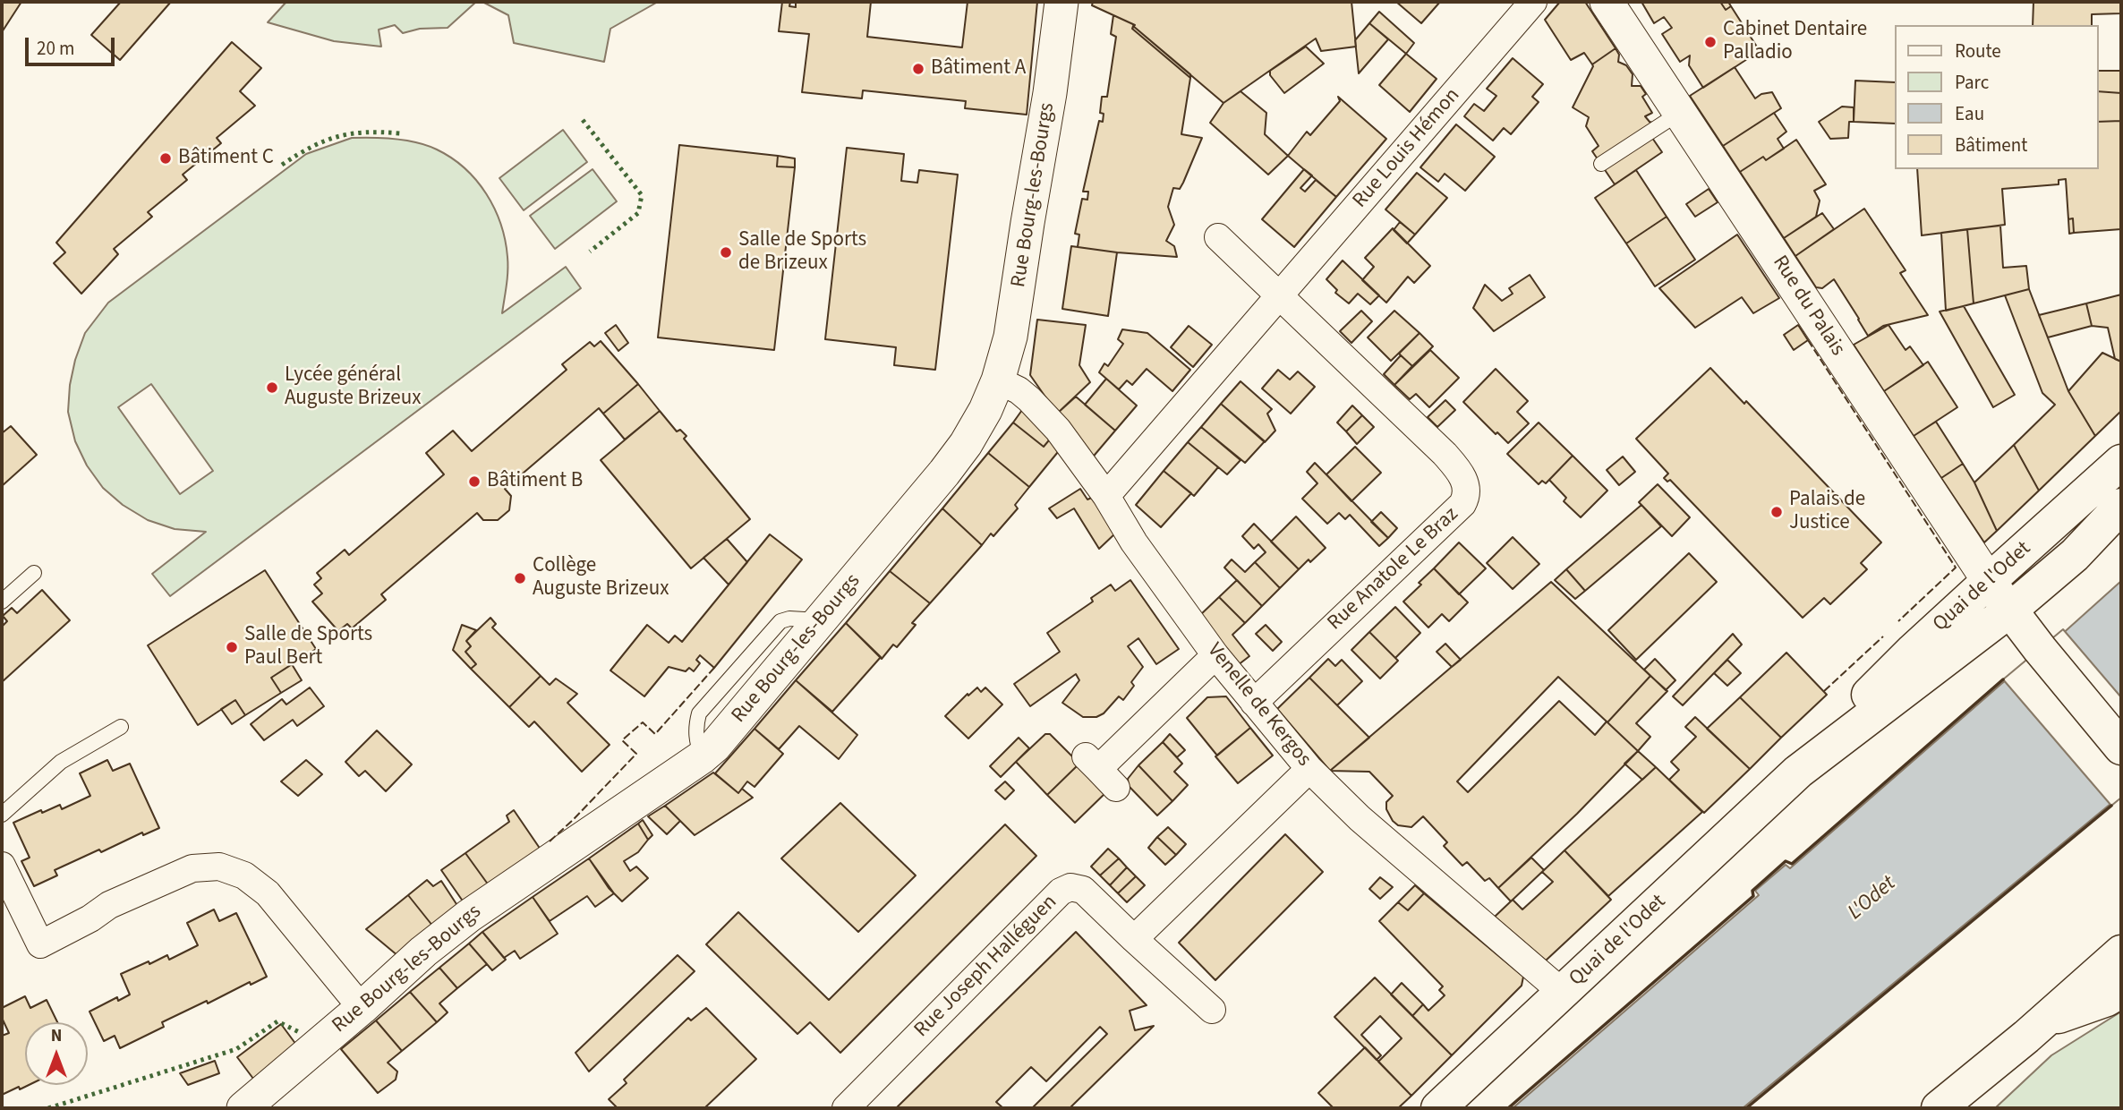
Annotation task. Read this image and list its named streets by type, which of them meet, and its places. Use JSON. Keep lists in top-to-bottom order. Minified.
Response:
{"streets":{"main road":["Rue du Palais","Quai de l'Odet"],"street":["Rue Louis Hémon","Rue Bourg-les-Bourgs","Rue Anatole Le Braz","Venelle de Kergos","Rue Joseph Halléguen"]},"crossings":[["Rue Louis Hémon","Rue Anatole Le Braz"],["Rue Louis Hémon","Venelle de Kergos"],["Rue Bourg-les-Bourgs","Venelle de Kergos"],["Rue du Palais","Quai de l'Odet"],["Rue Anatole Le Braz","Venelle de Kergos"],["Quai de l'Odet","Venelle de Kergos"]],"water":["L'Odet"],"places":["Cabinet Dentaire Palladio","Bâtiment A","Bâtiment C","Salle de Sports de Brizeux","Lycée général Auguste Brizeux","Bâtiment B","Palais de Justice","Collège Auguste Brizeux","Salle de Sports Paul Bert"],"legend":["Route","Parc","Eau","Bâtiment"],"scale_bar":"20 m","north":"top"}
